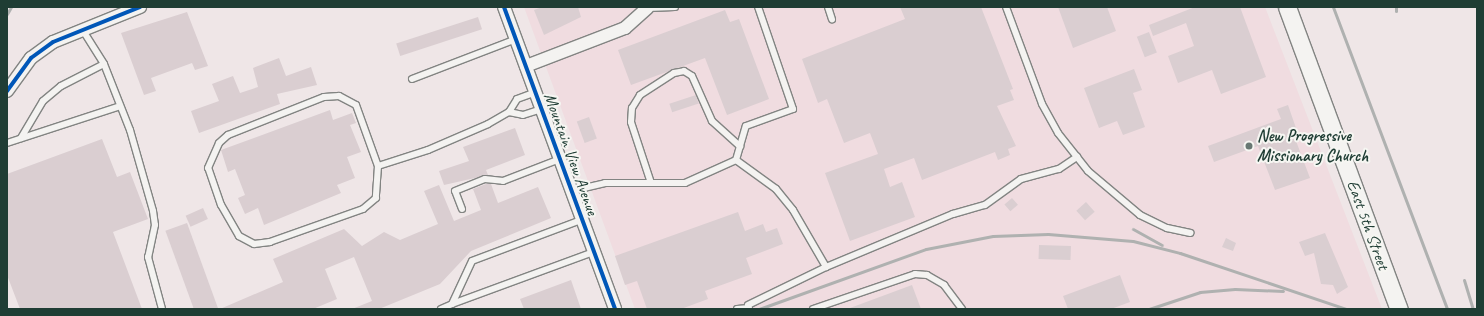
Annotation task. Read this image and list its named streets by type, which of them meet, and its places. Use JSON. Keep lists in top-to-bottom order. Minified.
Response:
{"streets":{"main road":["East 5th Street"],"street":["Mountain View Avenue"]},"places":["New Progressive Missionary Church"]}
